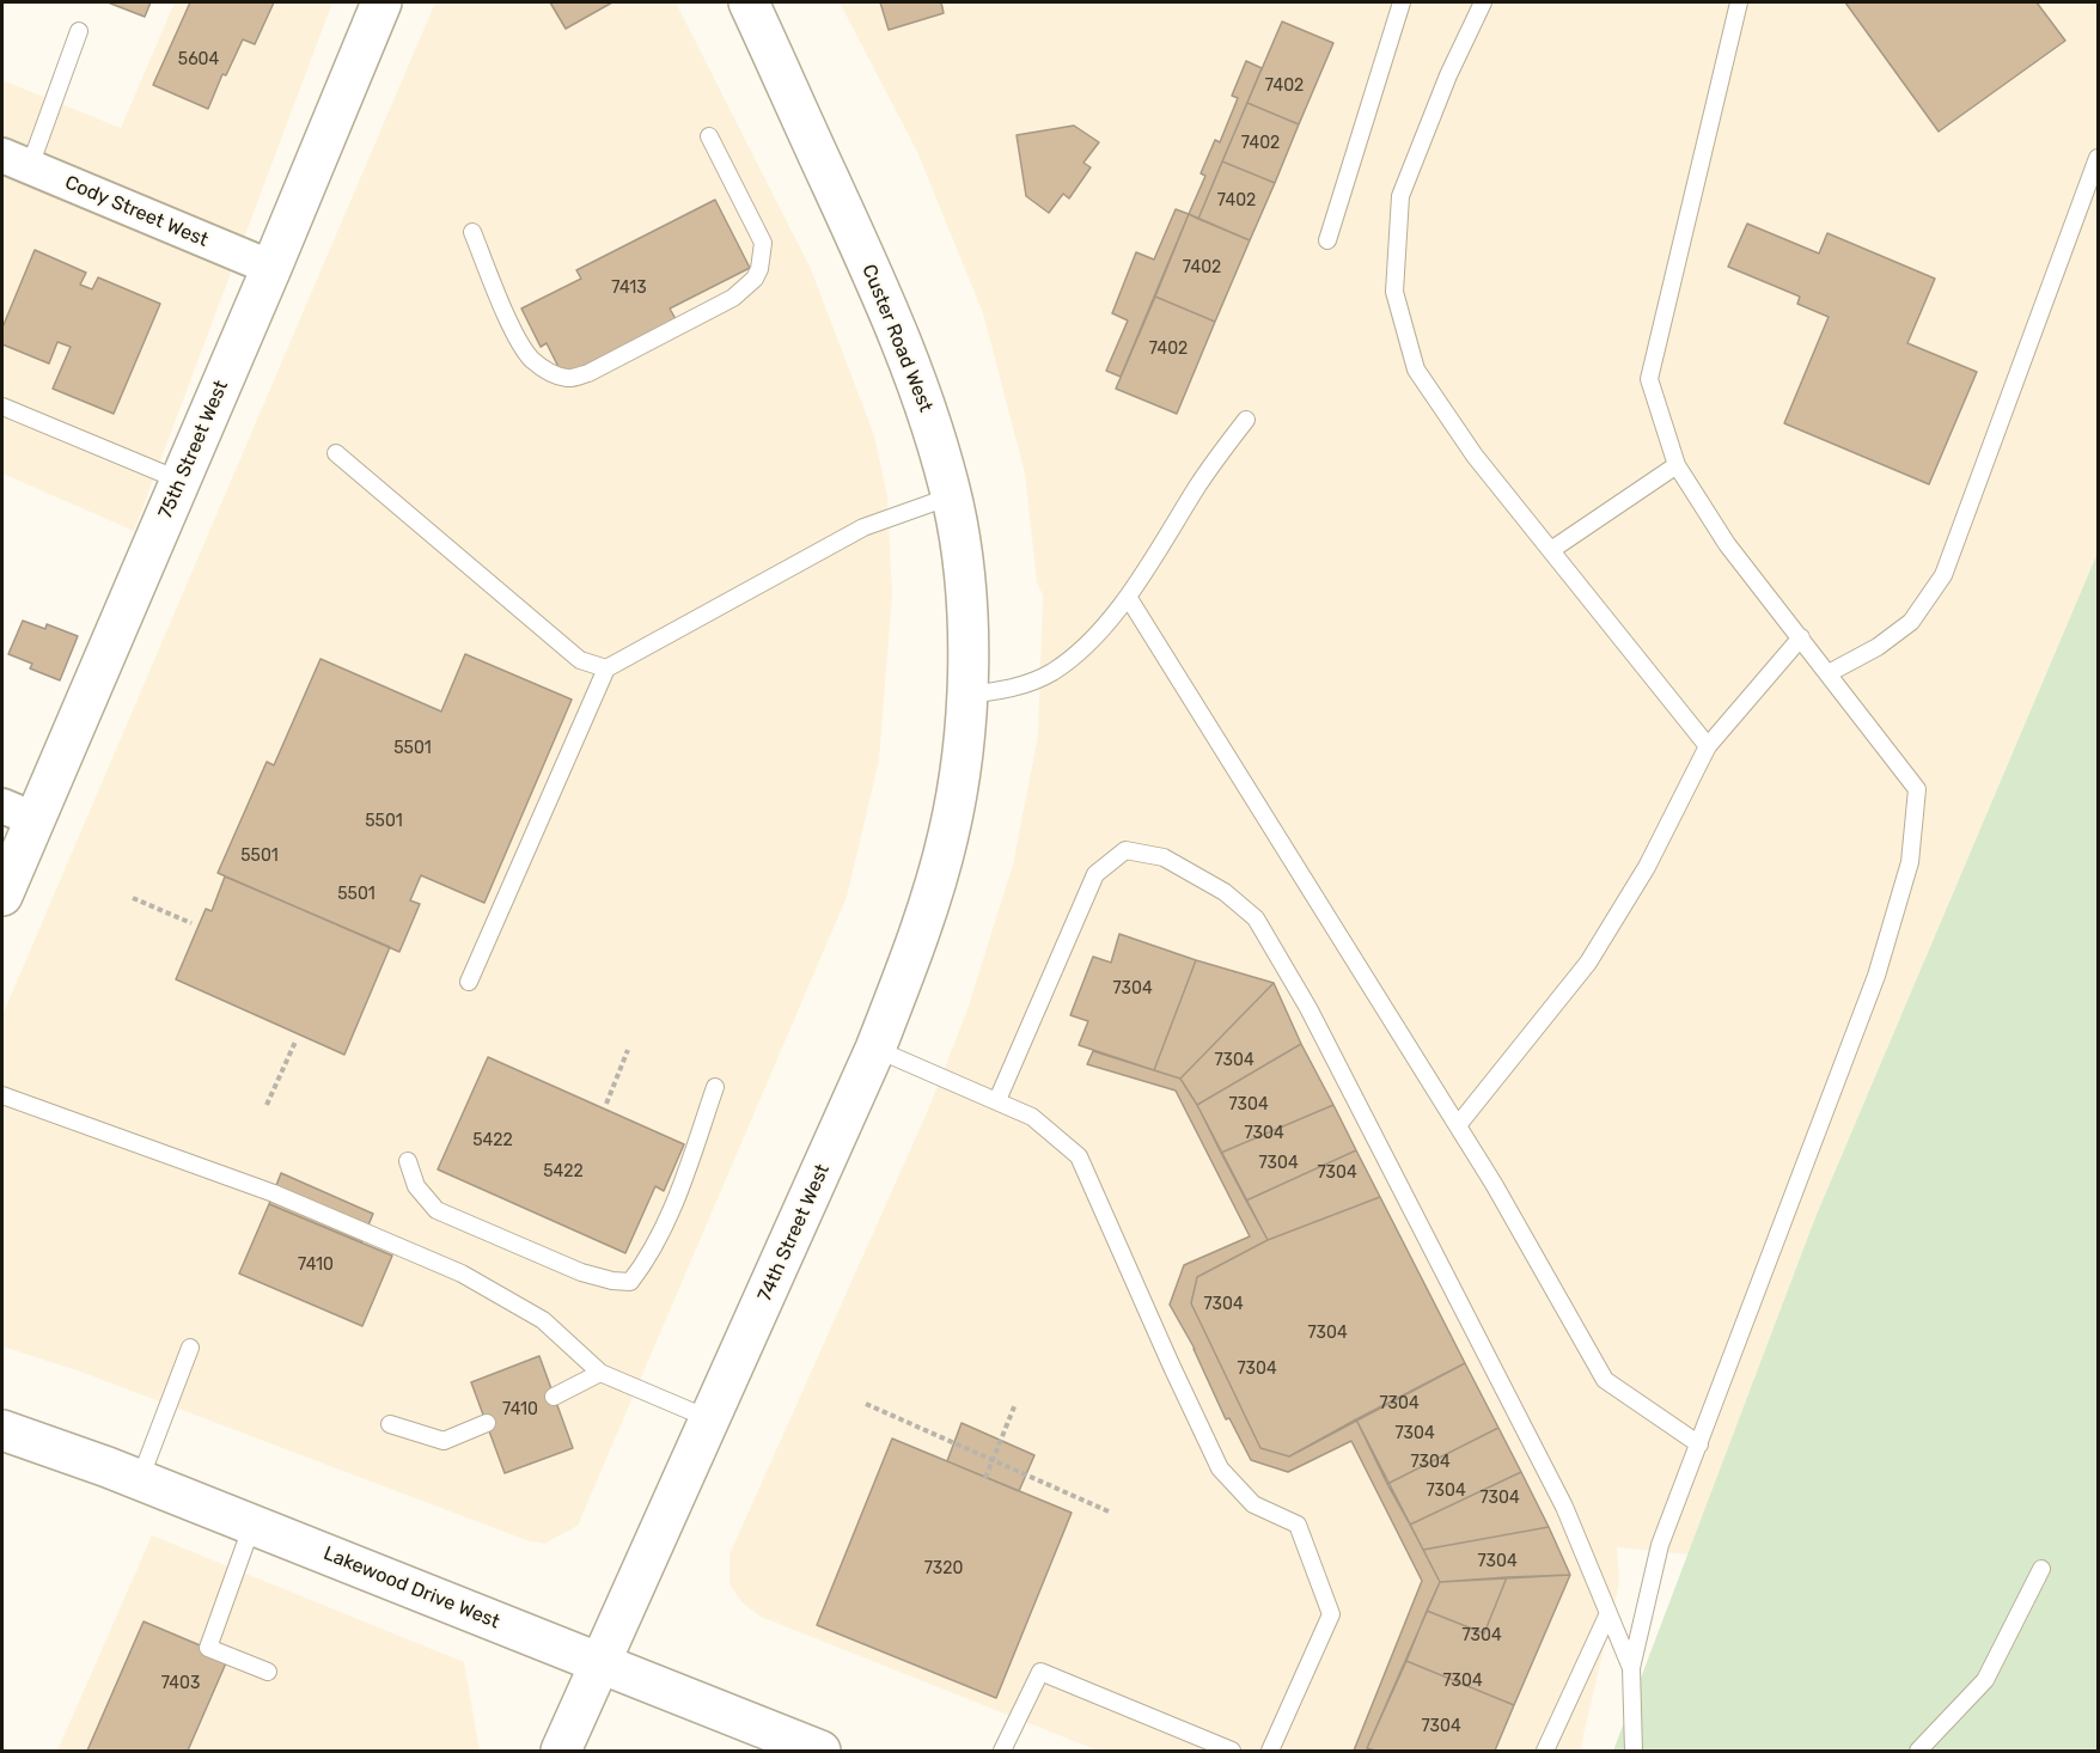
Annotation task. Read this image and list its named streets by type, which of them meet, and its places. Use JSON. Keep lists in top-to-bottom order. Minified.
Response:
{"streets":{"main road":["Custer Road West","75th Street West","74th Street West","Lakewood Drive West"],"street":["Cody Street West"]},"crossings":[["Cody Street West","75th Street West"],["Custer Road West","74th Street West"],["74th Street West","Lakewood Drive West"]],"house_numbers":["5604","7402","7402","7402","7402","7413","7402","5501","5501","5501","5501","7304","7304","7304","7304","5422","7304","5422","7304","7410","7304","7304","7304","7304","7410","7304","7304","7304","7304","7304","7320","7304","7304","7403","7304"]}
